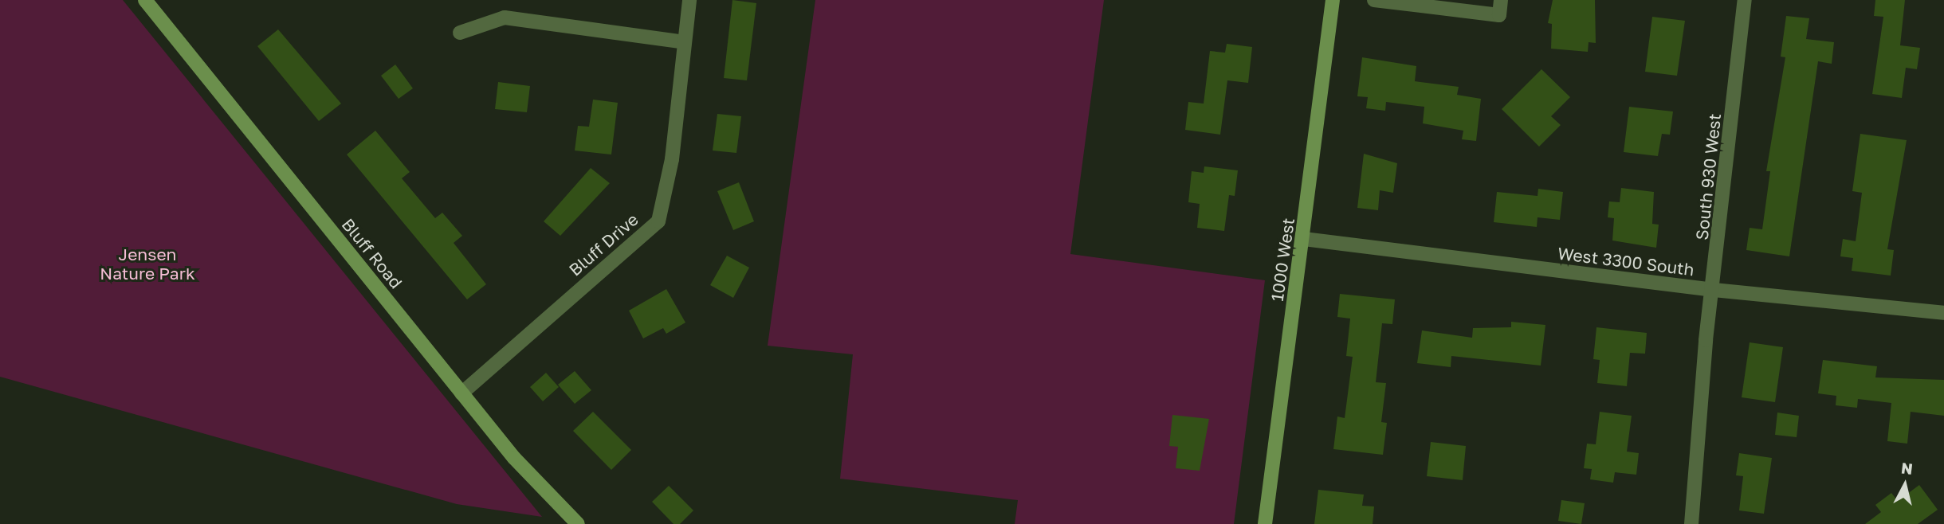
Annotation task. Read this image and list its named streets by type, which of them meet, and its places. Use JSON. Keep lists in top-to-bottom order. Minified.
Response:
{"streets":{"main road":["Bluff Road","1000 West"],"street":["South 930 West","Bluff Drive","West 3300 South"]},"crossings":[["South 930 West","West 3300 South"],["Bluff Drive","Bluff Road"],["1000 West","West 3300 South"]],"parks":["Jensen Nature Park"],"north":"top"}
